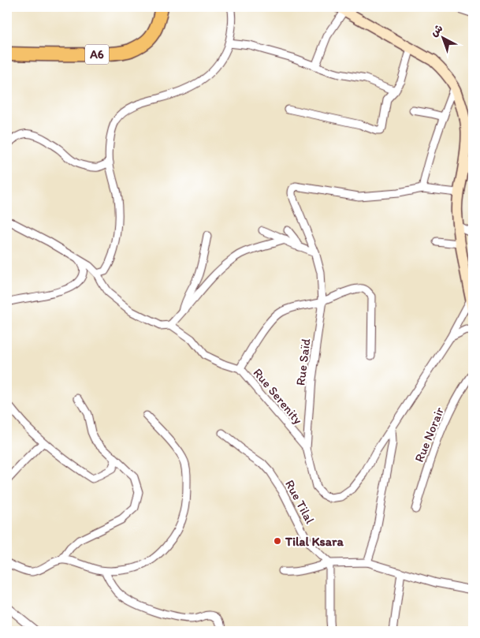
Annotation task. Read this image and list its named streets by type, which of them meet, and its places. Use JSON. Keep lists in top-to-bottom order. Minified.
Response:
{"streets":{"highway":["A6"],"street":["Rue Saïd","Rue Serenity","Rue Norair","Rue Tilal"]},"crossings":[["Rue Saïd","Rue Serenity"]],"places":["Tilal Ksara"],"north":"top left"}
